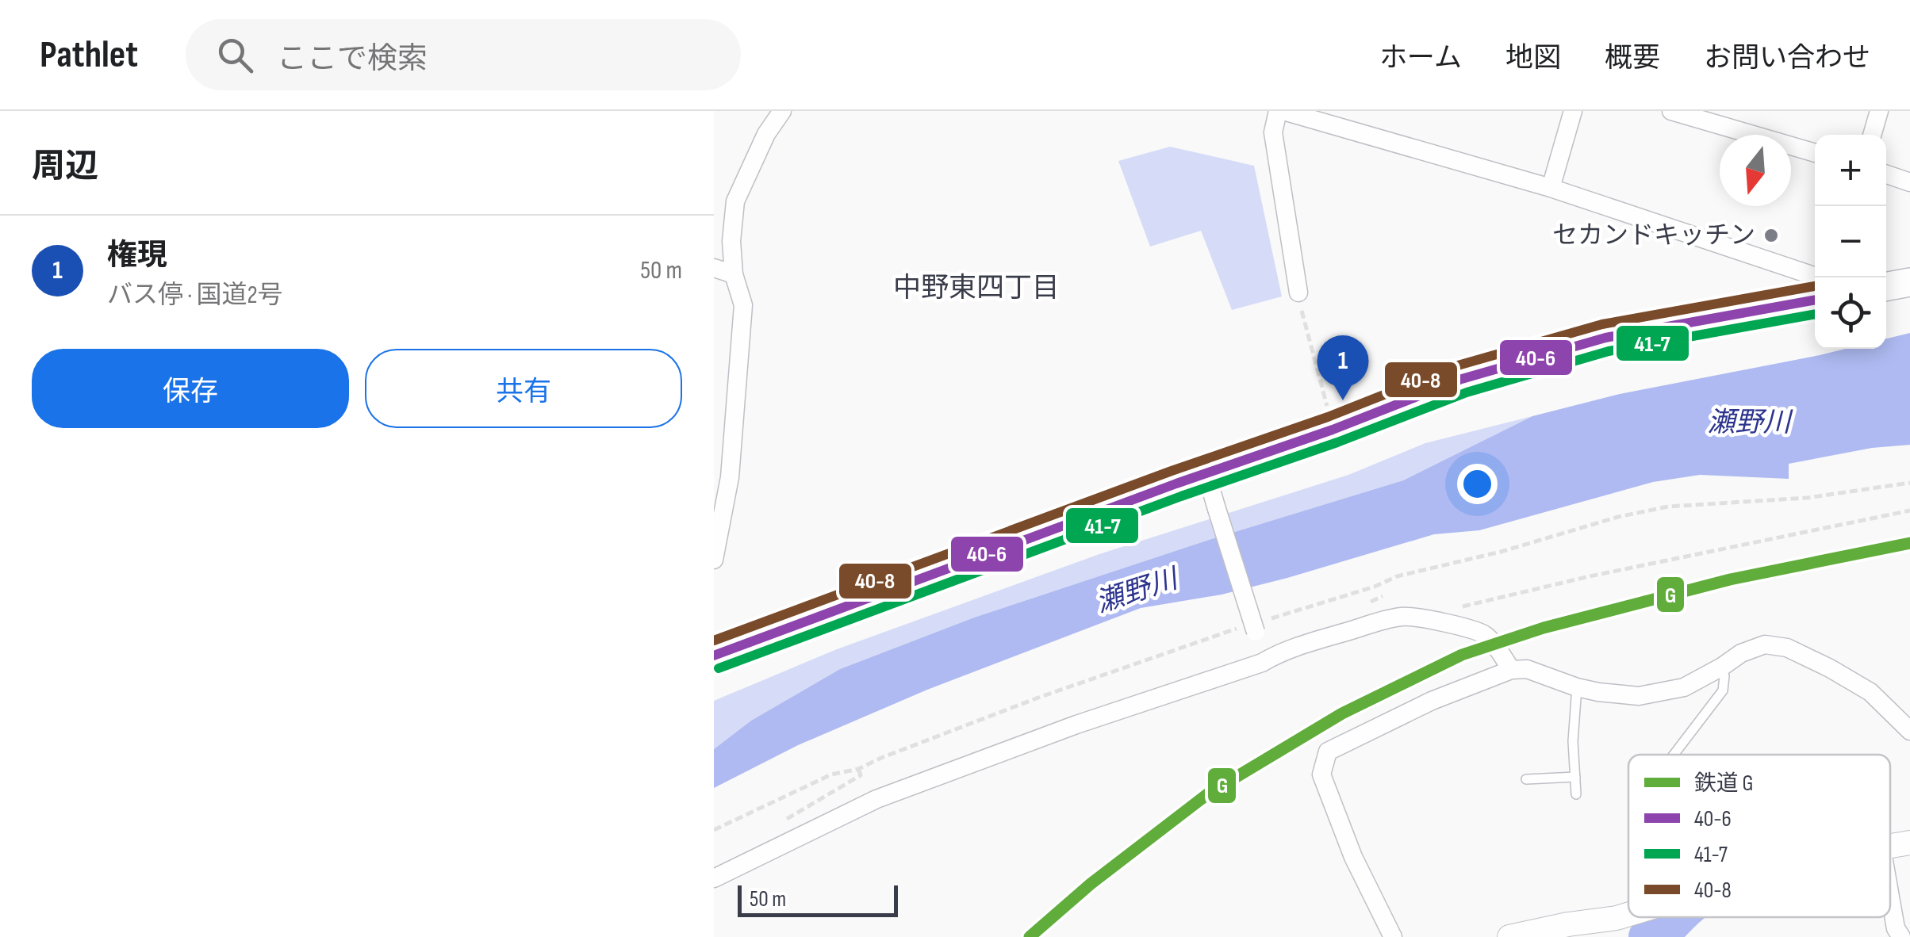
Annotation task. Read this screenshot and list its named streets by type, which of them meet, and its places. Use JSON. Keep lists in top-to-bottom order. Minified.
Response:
{"districts":["中野東四丁目"],"water":["瀬野川"],"places":["セカンドキッチン"],"lines":["transit line 40-8","transit line 40-6","transit line 41-7","rail line G"],"legend":["鉄道 G","40-6","41-7","40-8"],"scale_bar":"50 m","north":"bottom","page":{"header":"Pathlet","search":"ここで検索","nav":["ホーム","地図","概要","お問い合わせ"],"heading":"周辺","map_buttons":["+","−"],"list":[{"mark":"1","name":"権現","note":"バス停 · 国道2号","value":"50 m"}],"buttons":["保存","共有"],"pins":"1","scale":"50 m"}}
